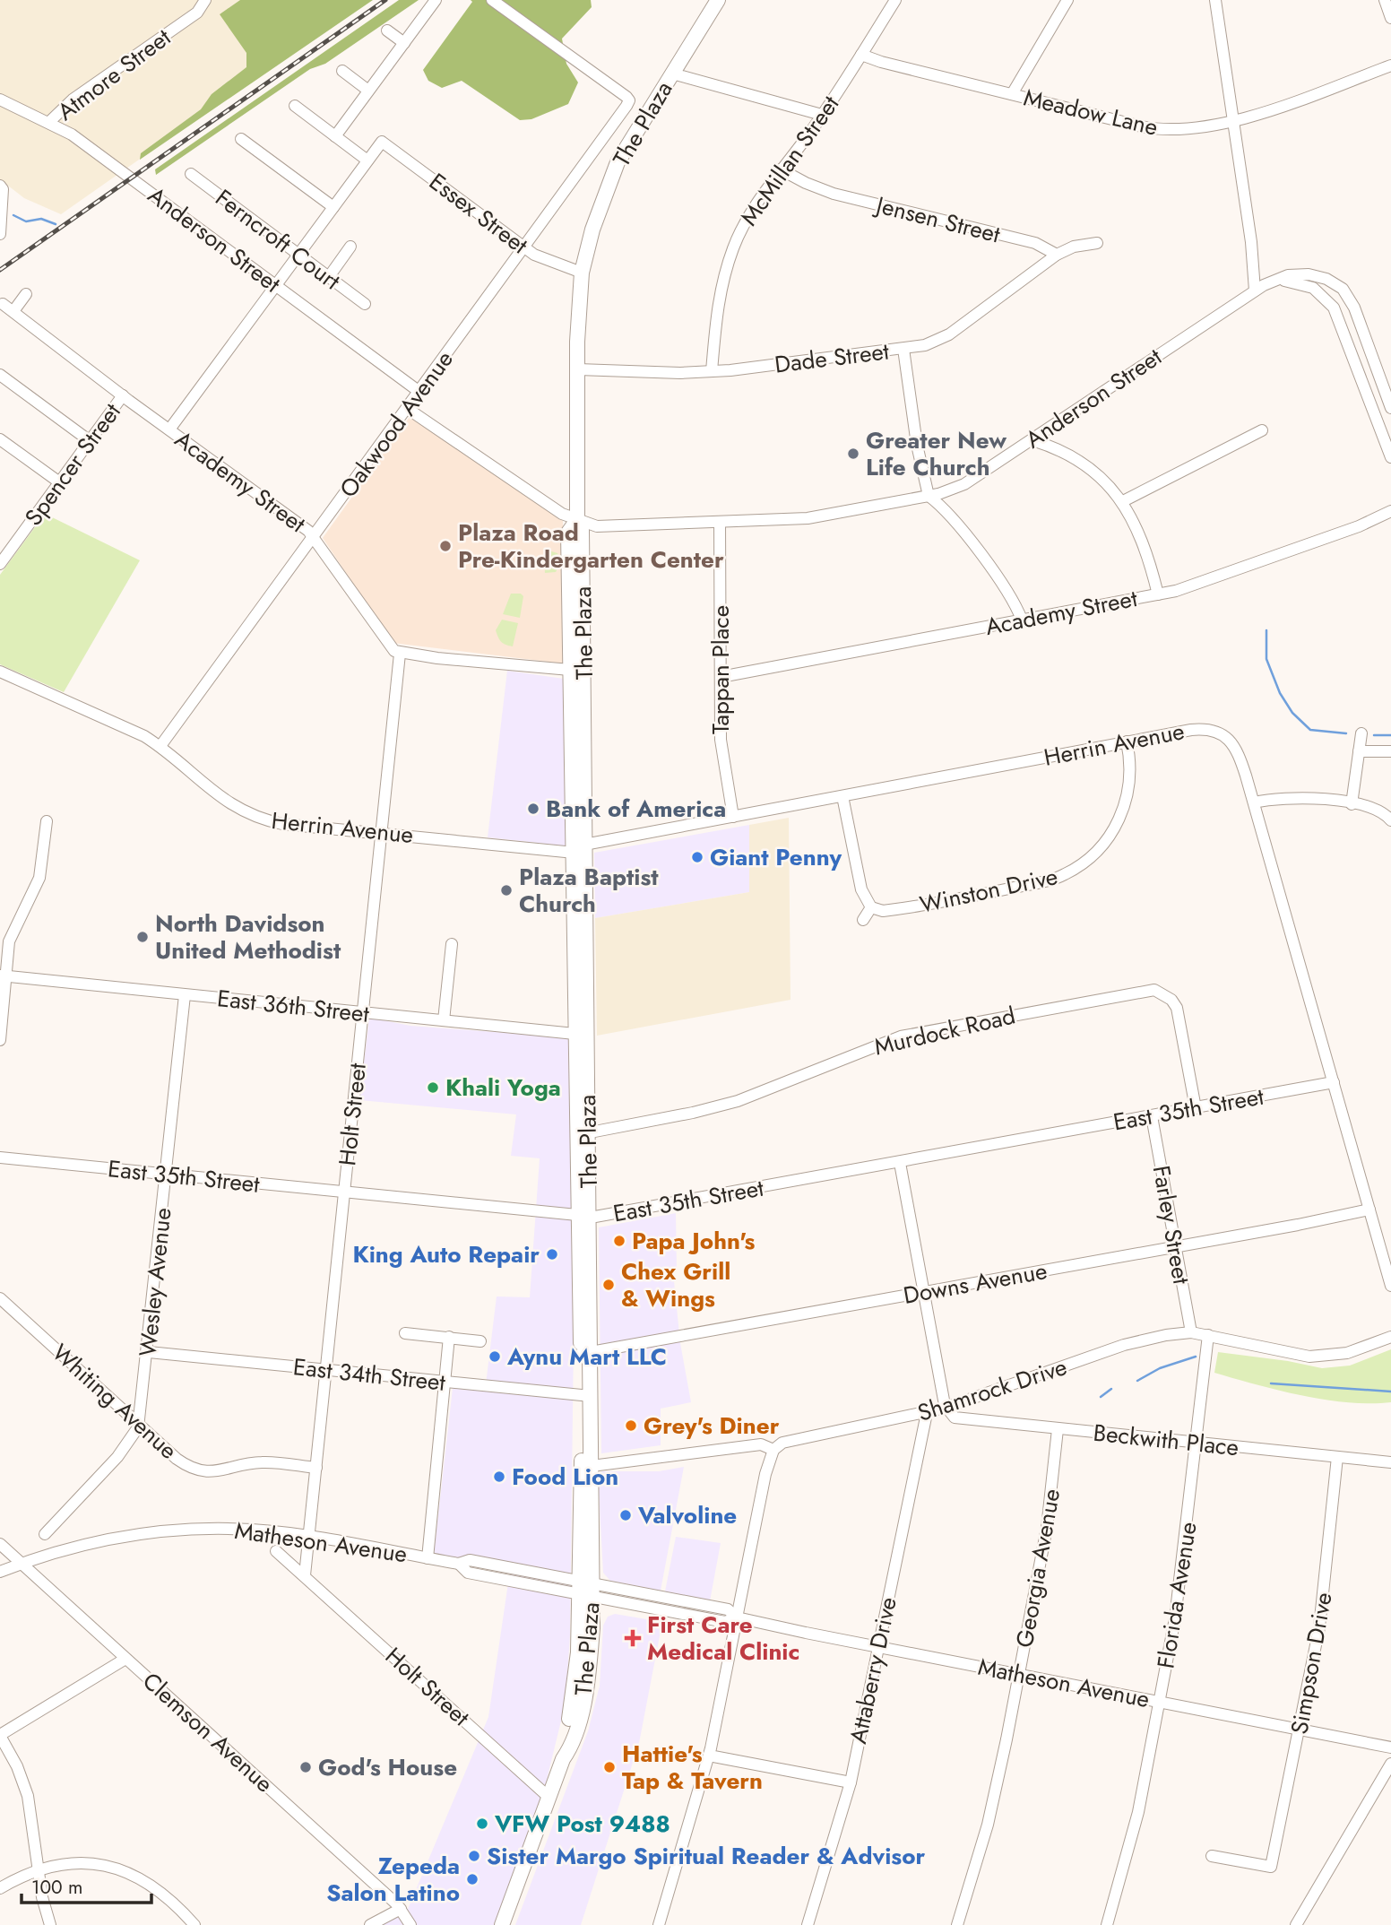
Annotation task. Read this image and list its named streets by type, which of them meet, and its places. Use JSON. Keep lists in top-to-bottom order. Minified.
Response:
{"streets":{"main road":["The Plaza"],"street":["Atmore Street","Meadow Lane","McMillan Street","Essex Street","Jensen Street","Anderson Street","Ferncroft Court","Dade Street","Oakwood Avenue","Spencer Street","Academy Street","Tappan Place","Herrin Avenue","Winston Drive","East 36th Street","Murdock Road","East 35th Street","Holt Street","Farley Street","Wesley Avenue","Downs Avenue","East 34th Street","Shamrock Drive","Whiting Avenue","Beckwith Place","Matheson Avenue","Georgia Avenue","Florida Avenue","Simpson Drive","Attaberry Drive","Clemson Avenue"]},"crossings":[["Atmore Street","Anderson Street"],["Meadow Lane","McMillan Street"],["The Plaza","Essex Street"],["The Plaza","Anderson Street"],["The Plaza","Dade Street"],["The Plaza","Herrin Avenue"],["The Plaza","East 36th Street"],["The Plaza","Murdock Road"],["The Plaza","East 35th Street"],["The Plaza","Holt Street"],["The Plaza","Downs Avenue"],["The Plaza","East 34th Street"],["The Plaza","Shamrock Drive"],["The Plaza","Matheson Avenue"],["McMillan Street","Jensen Street"],["McMillan Street","Dade Street"],["Essex Street","Oakwood Avenue"],["Jensen Street","Dade Street"],["Anderson Street","Oakwood Avenue"],["Anderson Street","Tappan Place"],["Oakwood Avenue","Academy Street"],["Oakwood Avenue","Herrin Avenue"],["Spencer Street","Academy Street"],["Academy Street","Tappan Place"],["Academy Street","Holt Street"],["Tappan Place","Herrin Avenue"],["Herrin Avenue","Winston Drive"],["Herrin Avenue","East 35th Street"],["Herrin Avenue","Holt Street"],["Herrin Avenue","Downs Avenue"],["East 36th Street","Holt Street"],["East 36th Street","Wesley Avenue"],["Murdock Road","East 35th Street"],["East 35th Street","Holt Street"],["East 35th Street","Farley Street"],["East 35th Street","Wesley Avenue"],["Holt Street","East 34th Street"],["Holt Street","Whiting Avenue"],["Holt Street","Matheson Avenue"],["Farley Street","Downs Avenue"],["Farley Street","Shamrock Drive"],["Wesley Avenue","East 34th Street"],["Wesley Avenue","Whiting Avenue"],["Shamrock Drive","Beckwith Place"],["Shamrock Drive","Florida Avenue"],["Shamrock Drive","Attaberry Drive"],["Beckwith Place","Georgia Avenue"],["Beckwith Place","Florida Avenue"],["Beckwith Place","Simpson Drive"],["Matheson Avenue","Georgia Avenue"],["Matheson Avenue","Florida Avenue"],["Matheson Avenue","Simpson Drive"],["Matheson Avenue","Attaberry Drive"],["Matheson Avenue","Clemson Avenue"]],"places":{"other":["Greater New Life Church","Plaza Road Pre-Kindergarten Center","Bank of America","Giant Penny","Plaza Baptist Church","North Davidson United Methodist","Khali Yoga","Papa John's","King Auto Repair","Chex Grill & Wings","Aynu Mart LLC","Grey's Diner","Food Lion","Valvoline","God's House","Hattie's Tap & Tavern","VFW Post 9488","Sister Margo Spiritual Reader & Advisor","Zepeda Salon Latino"],"health":["First Care Medical Clinic"]},"scale_bar":"100 m"}
